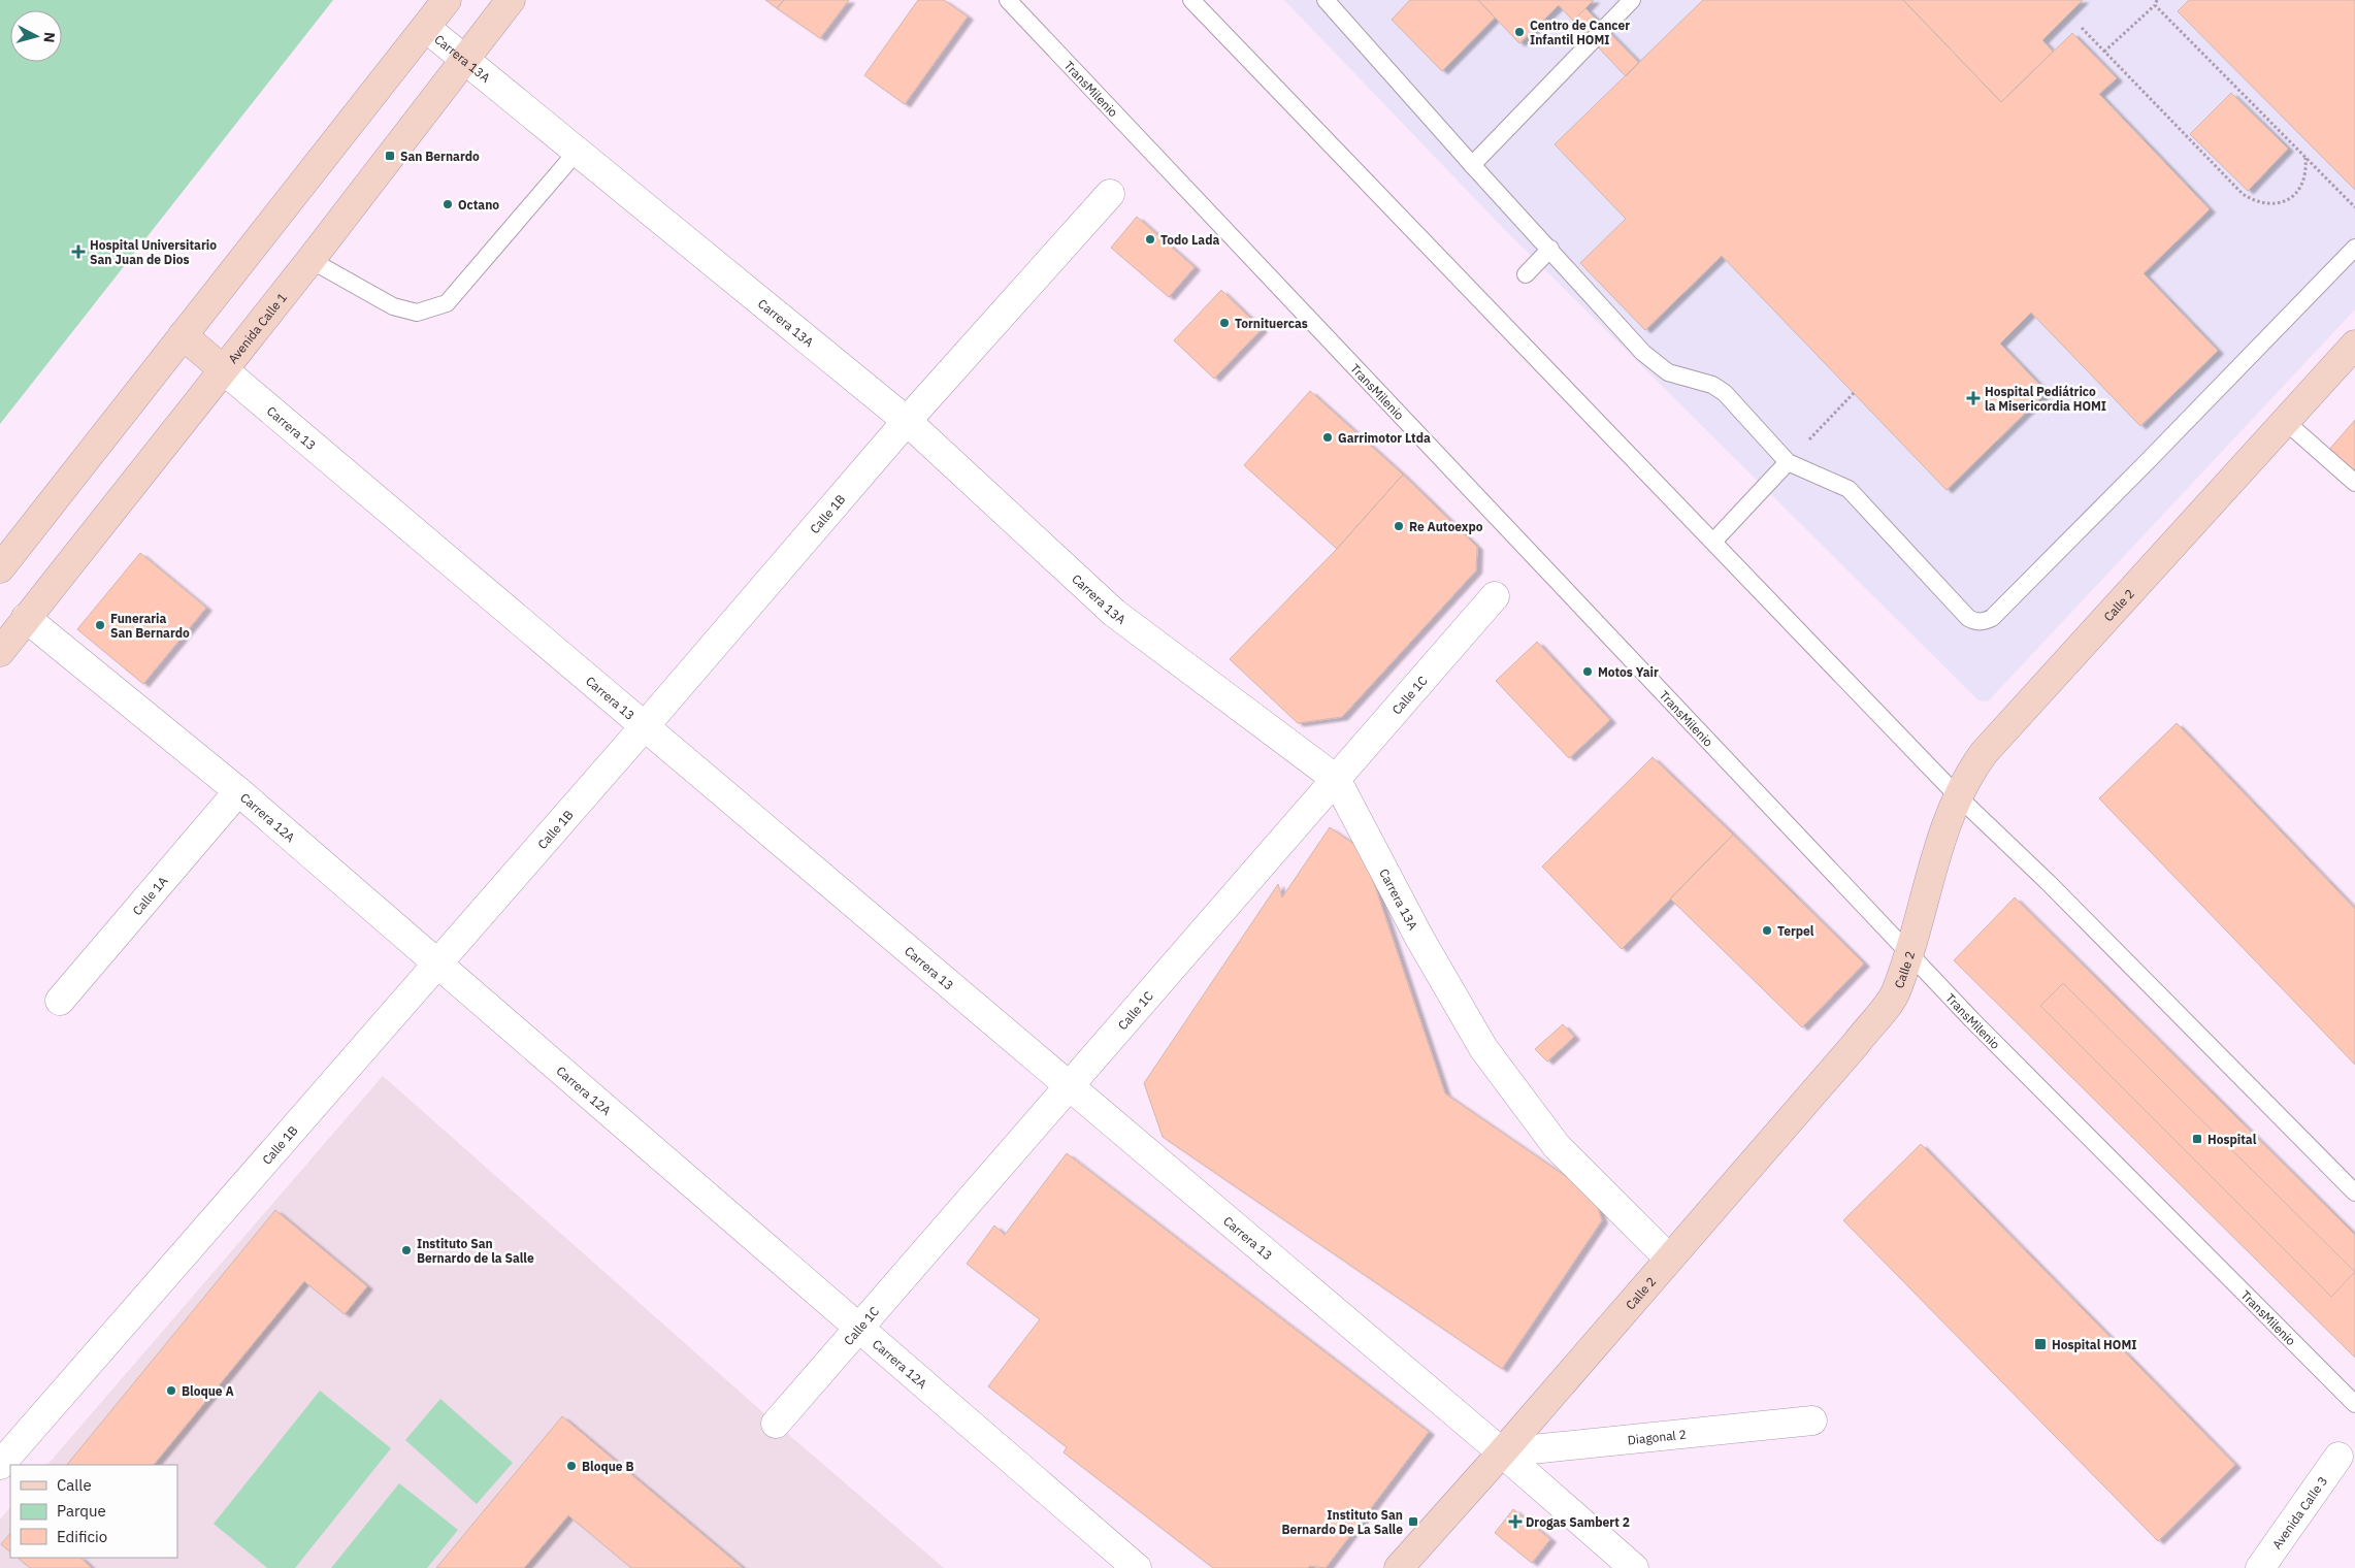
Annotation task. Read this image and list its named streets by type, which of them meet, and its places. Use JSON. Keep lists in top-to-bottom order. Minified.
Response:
{"streets":{"main road":["Avenida Calle 1","Calle 2"],"street":["Carrera 13A","Carrera 13","Calle 1B","Calle 1C","Carrera 12A","Calle 1A","Diagonal 2","Avenida Calle 3"],"lane":["TransMilenio"]},"crossings":[["Carrera 13A","Avenida Calle 1"],["Carrera 13A","Calle 1B"],["Carrera 13A","Calle 2"],["Carrera 13A","Calle 1C"],["TransMilenio","Calle 2"],["Avenida Calle 1","Carrera 13"],["Avenida Calle 1","Carrera 12A"],["Carrera 13","Calle 1B"],["Carrera 13","Calle 2"],["Carrera 13","Calle 1C"],["Carrera 13","Diagonal 2"],["Calle 1B","Carrera 12A"],["Calle 2","Diagonal 2"],["Calle 1C","Carrera 12A"],["Carrera 12A","Calle 1A"]],"places":{"other":["Centro de Cancer Infantil HOMI","Octano","Todo Lada","Tornituercas","Garrimotor Ltda","Re Autoexpo","Funeraria San Bernardo","Motos Yair","Terpel","Instituto San Bernardo de la Salle","Bloque A","Bloque B"],"transit":["San Bernardo","Hospital","Hospital HOMI","Instituto San Bernardo De La Salle"],"health":["Hospital Universitario San Juan de Dios","Hospital Pediátrico la Misericordia HOMI","Drogas Sambert 2"]},"legend":["Calle","Parque","Edificio"],"north":"right"}
